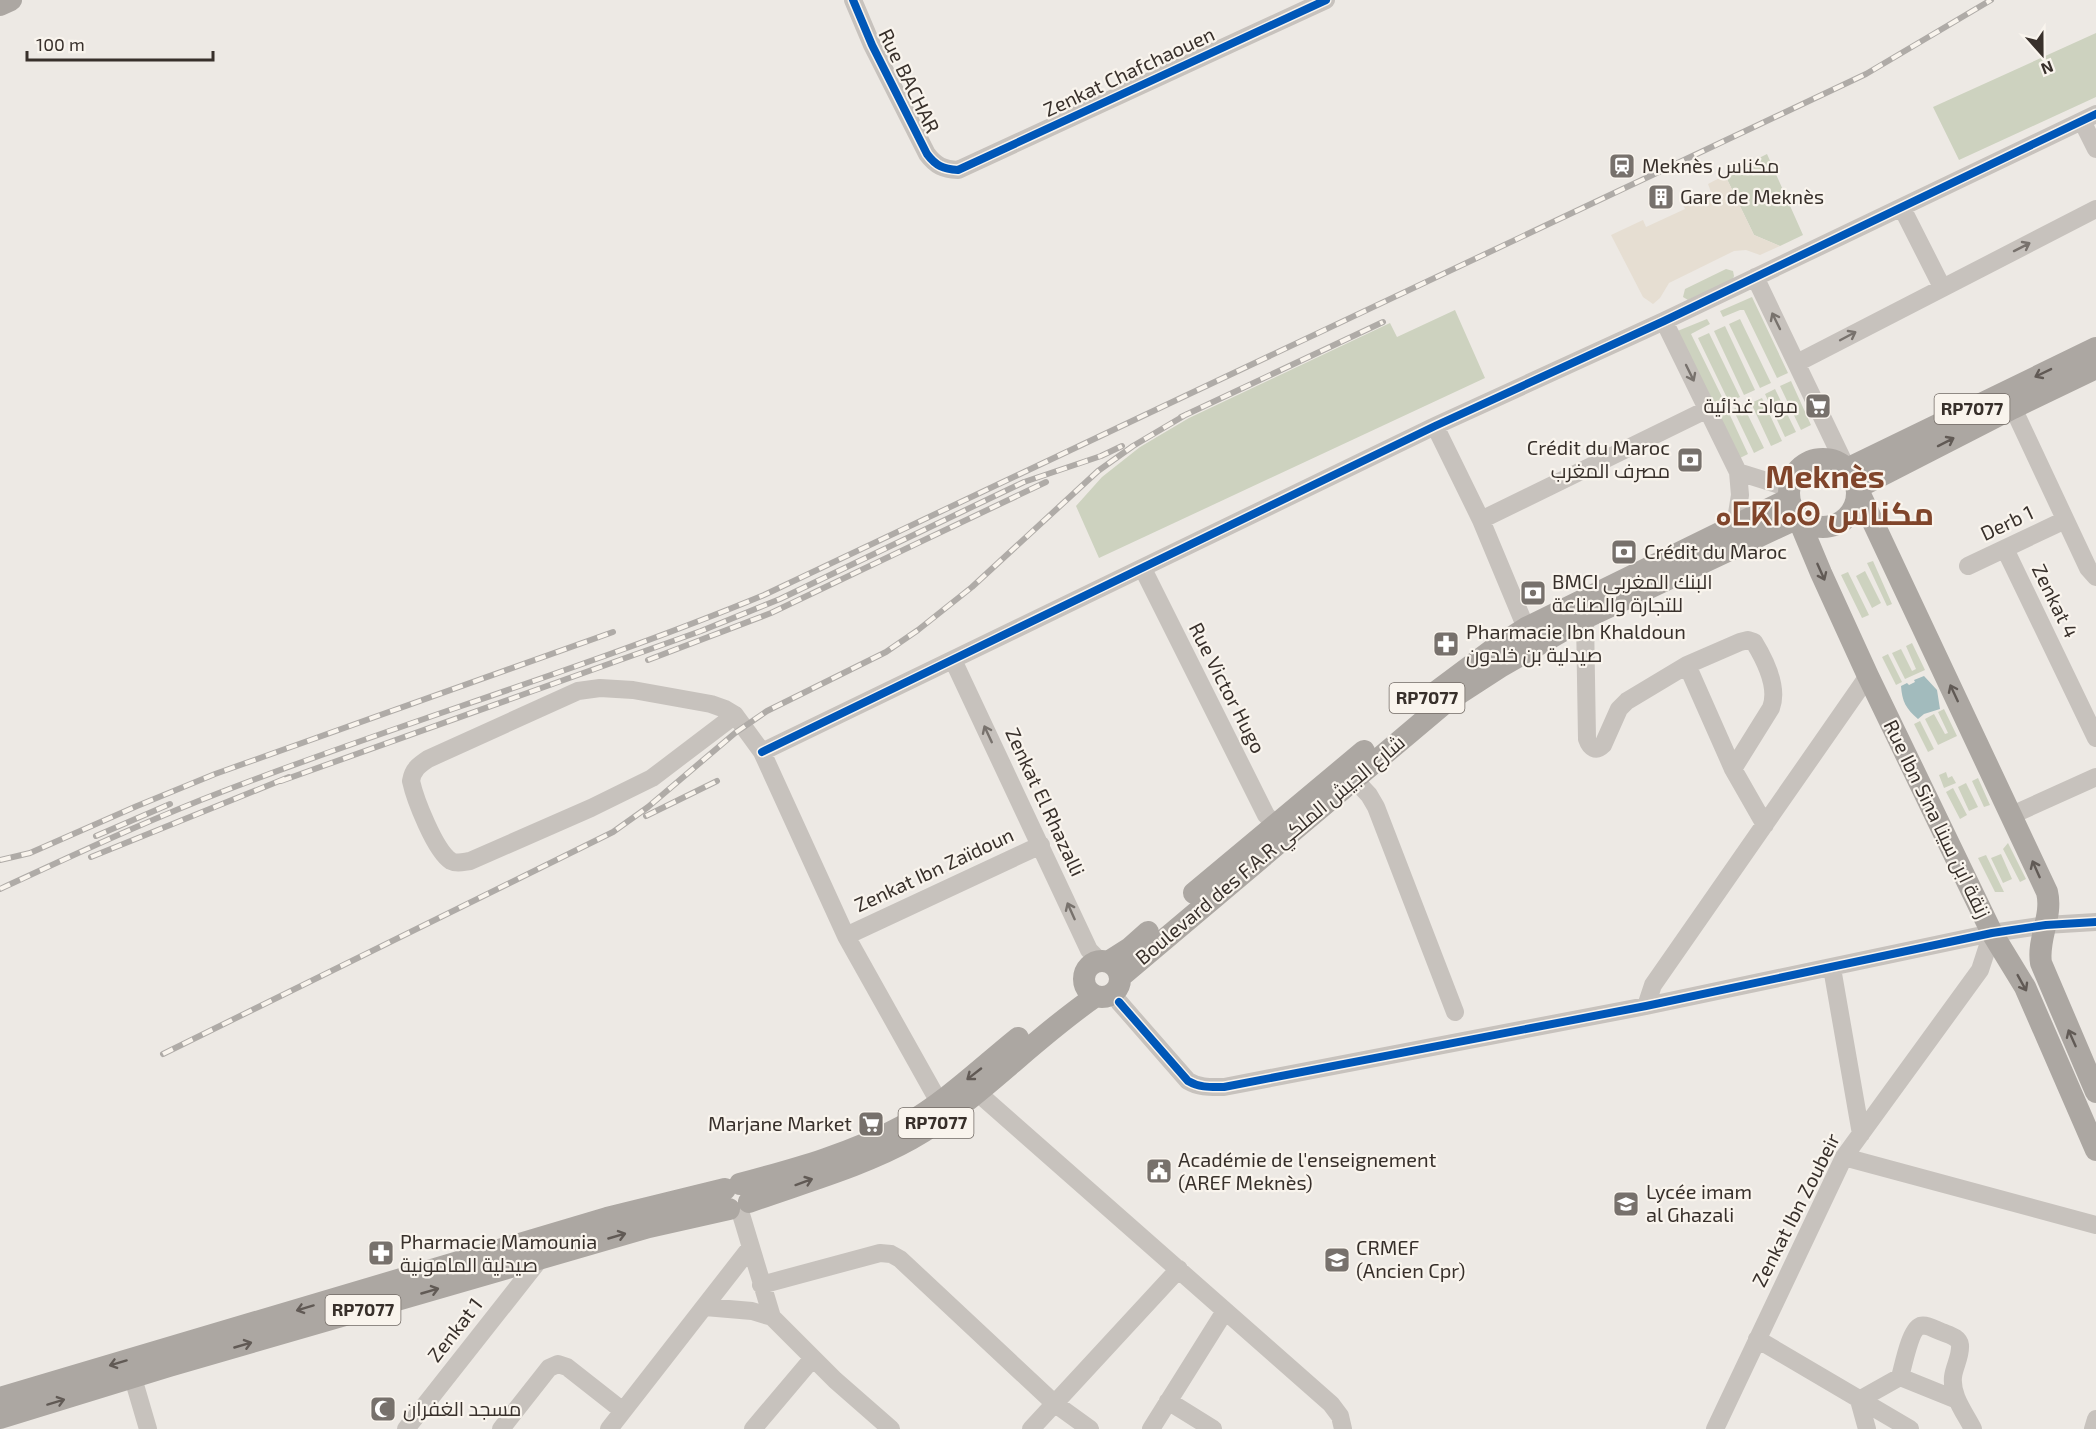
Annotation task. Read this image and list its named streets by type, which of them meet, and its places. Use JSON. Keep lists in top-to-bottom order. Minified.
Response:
{"streets":{"main road":["RP7077","Rue Ibn Sina زنقة ابن سينا","Boulevard des F.A.R شارع الجيش الملكي"],"street":["Zenkat Chafchaouen","Rue BACHAR","Derb 1","Zenkat 4","Rue Victor Hugo","Zenkat El Rhazalli","Zenkat Ibn Zaïdoun","Zenkat Ibn Zoubeir","Zenkat 1"]},"crossings":[["Zenkat Chafchaouen","Rue BACHAR"],["RP7077","Rue Ibn Sina زنقة ابن سينا"],["RP7077","Boulevard des F.A.R شارع الجيش الملكي"],["Derb 1","Zenkat 4"],["Rue Victor Hugo","Boulevard des F.A.R شارع الجيش الملكي"],["Zenkat El Rhazalli","Rue Ibn Sina زنقة ابن سينا"],["Zenkat El Rhazalli","Boulevard des F.A.R شارع الجيش الملكي"],["Zenkat El Rhazalli","Zenkat Ibn Zaïdoun"],["Zenkat El Rhazalli","Zenkat Ibn Zoubeir"],["Rue Ibn Sina زنقة ابن سينا","Boulevard des F.A.R شارع الجيش الملكي"],["Rue Ibn Sina زنقة ابن سينا","Zenkat Ibn Zoubeir"],["Boulevard des F.A.R شارع الجيش الملكي","Zenkat 1"]],"districts":["Meknès ⴰⵎⴽⵏⴰⵙ مكناس"],"places":{"station":["Meknès مكناس"],"building":["Gare de Meknès"],"supermarket":["مواد غذائية","Marjane Market"],"bank":["Crédit du Maroc مصرف المغرب","Crédit du Maroc","BMCI البنك المغربي للتجارة والصناعة"],"pharmacy":["Pharmacie Ibn Khaldoun صيدلية بن خلدون","Pharmacie Mamounia صيدلية المامونية"],"public building":["Académie de l'enseignement (AREF Meknès)"],"school or university":["Lycée imam al Ghazali","CRMEF (Ancien Cpr)"],"mosque":["مسجد الغفران"]},"scale_bar":"100 m","north":"bottom"}
